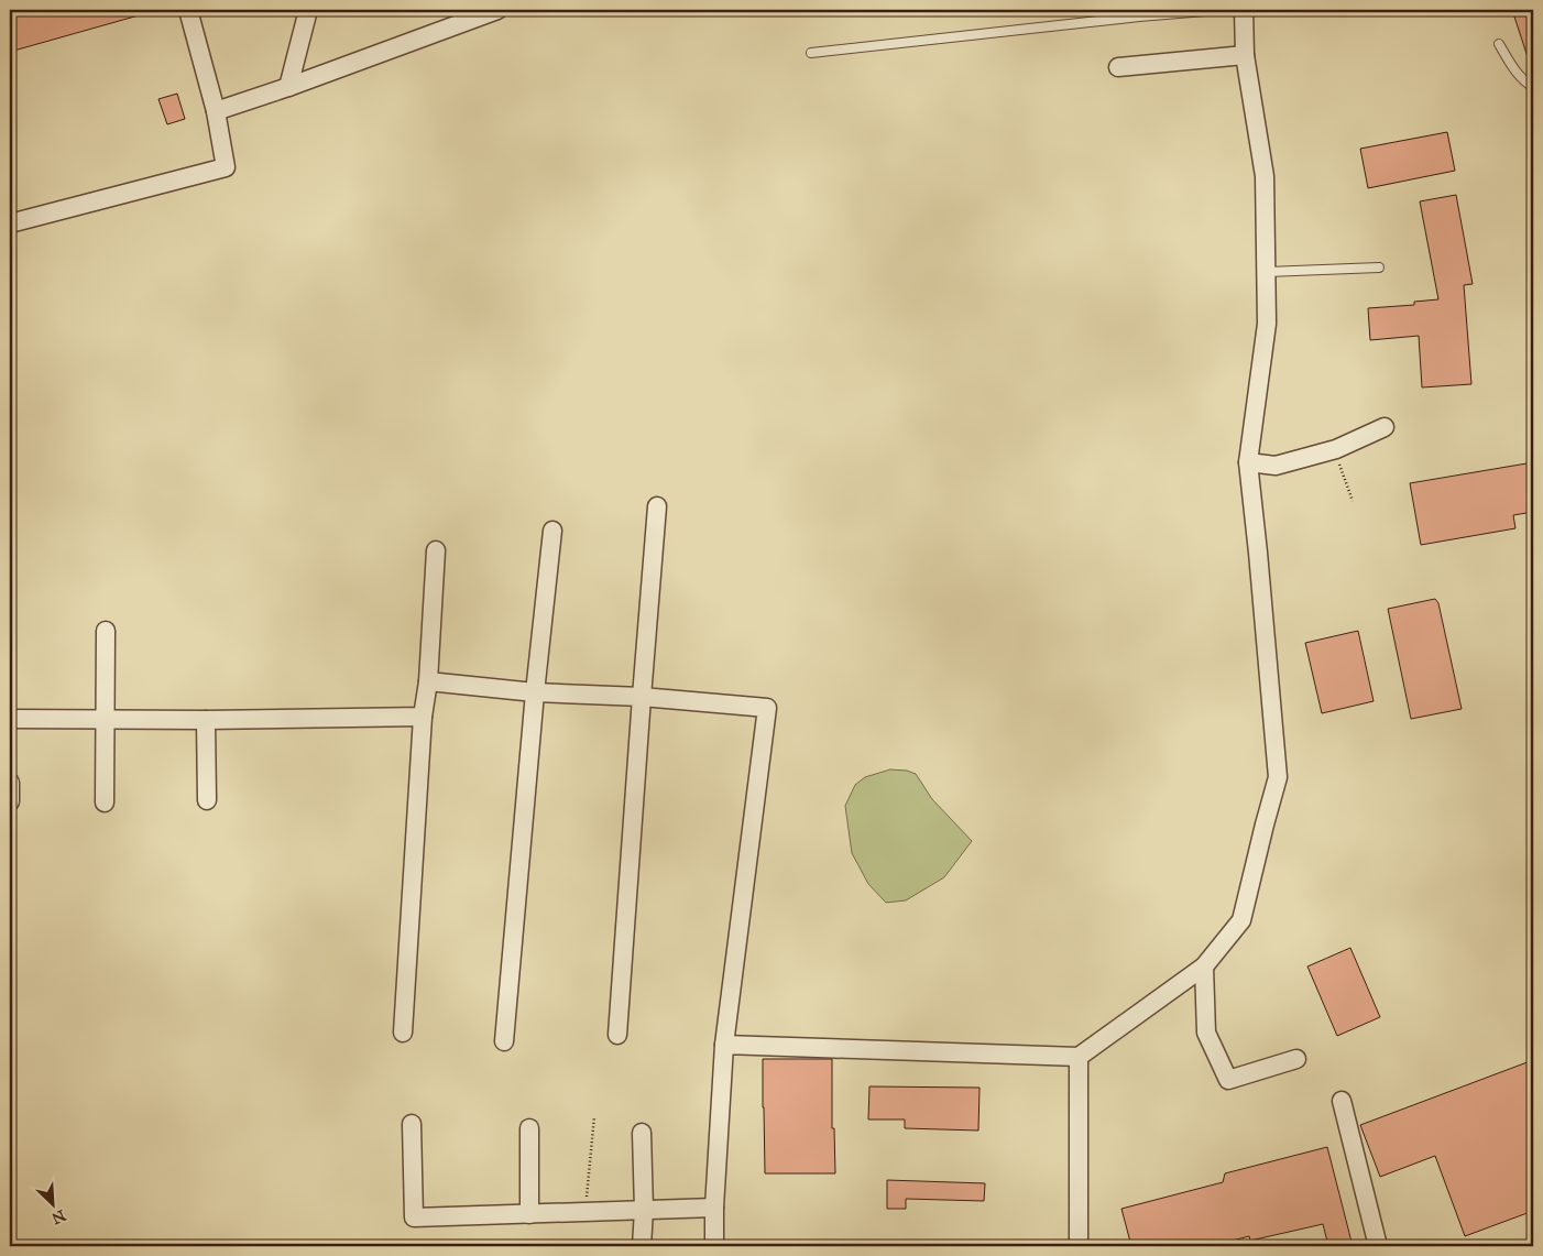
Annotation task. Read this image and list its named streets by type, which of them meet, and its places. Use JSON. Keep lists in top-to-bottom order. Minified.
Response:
{"north":"bottom right"}
